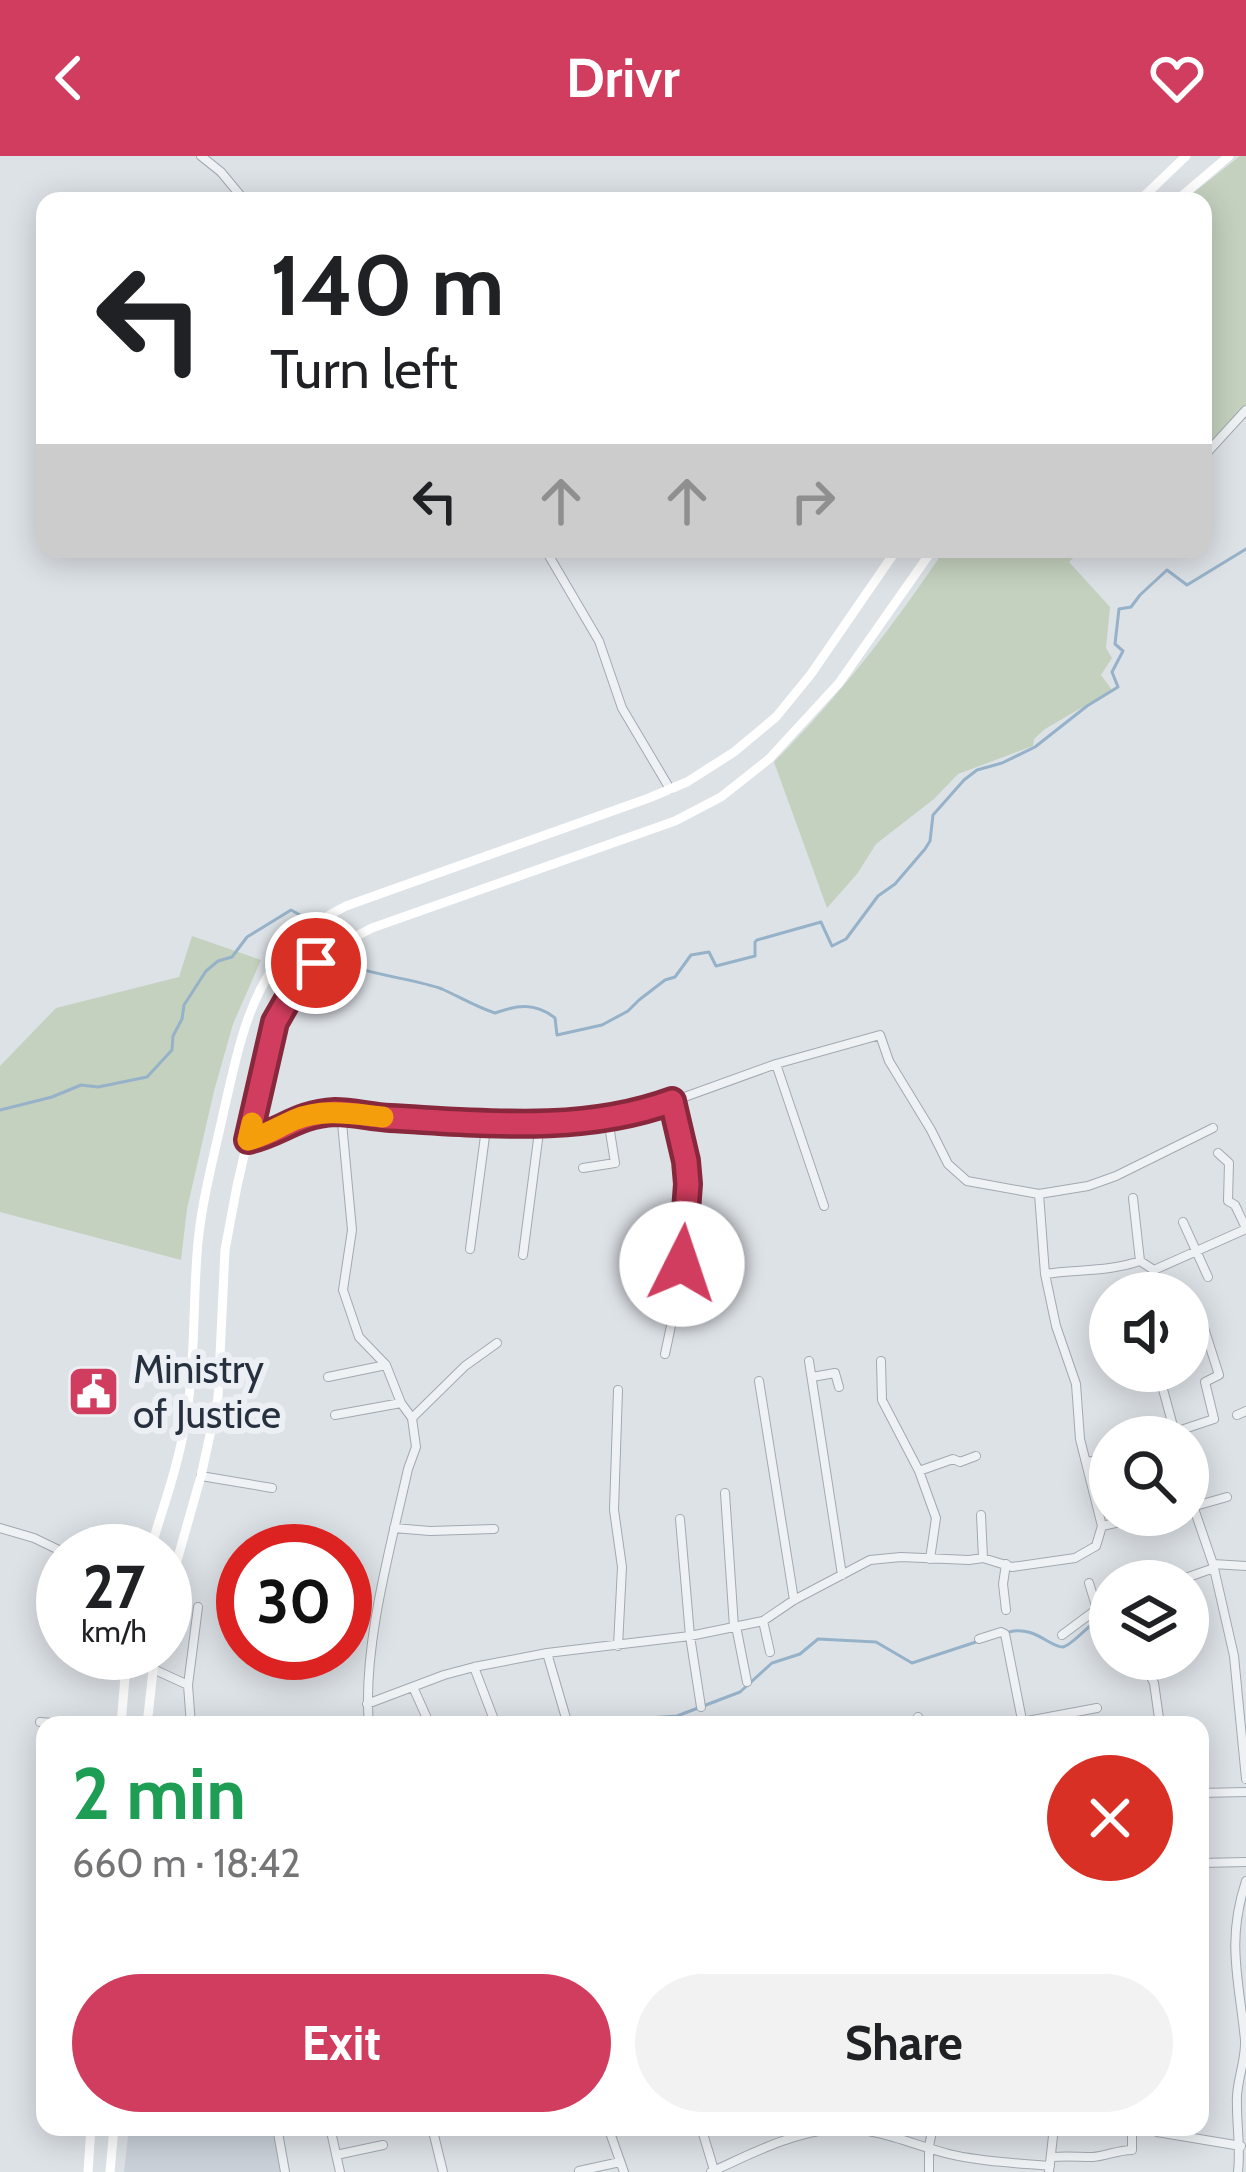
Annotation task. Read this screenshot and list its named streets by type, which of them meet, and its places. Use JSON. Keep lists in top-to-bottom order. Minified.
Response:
{"places":{"public building":["Ministry of Justice"]},"page":{"header":"Drivr","turn":["140 m","Turn left"],"speed":"27 km/h","limit":"30","heading":["2 min","660 m · 18:42"],"buttons":["Exit","Share"]}}
